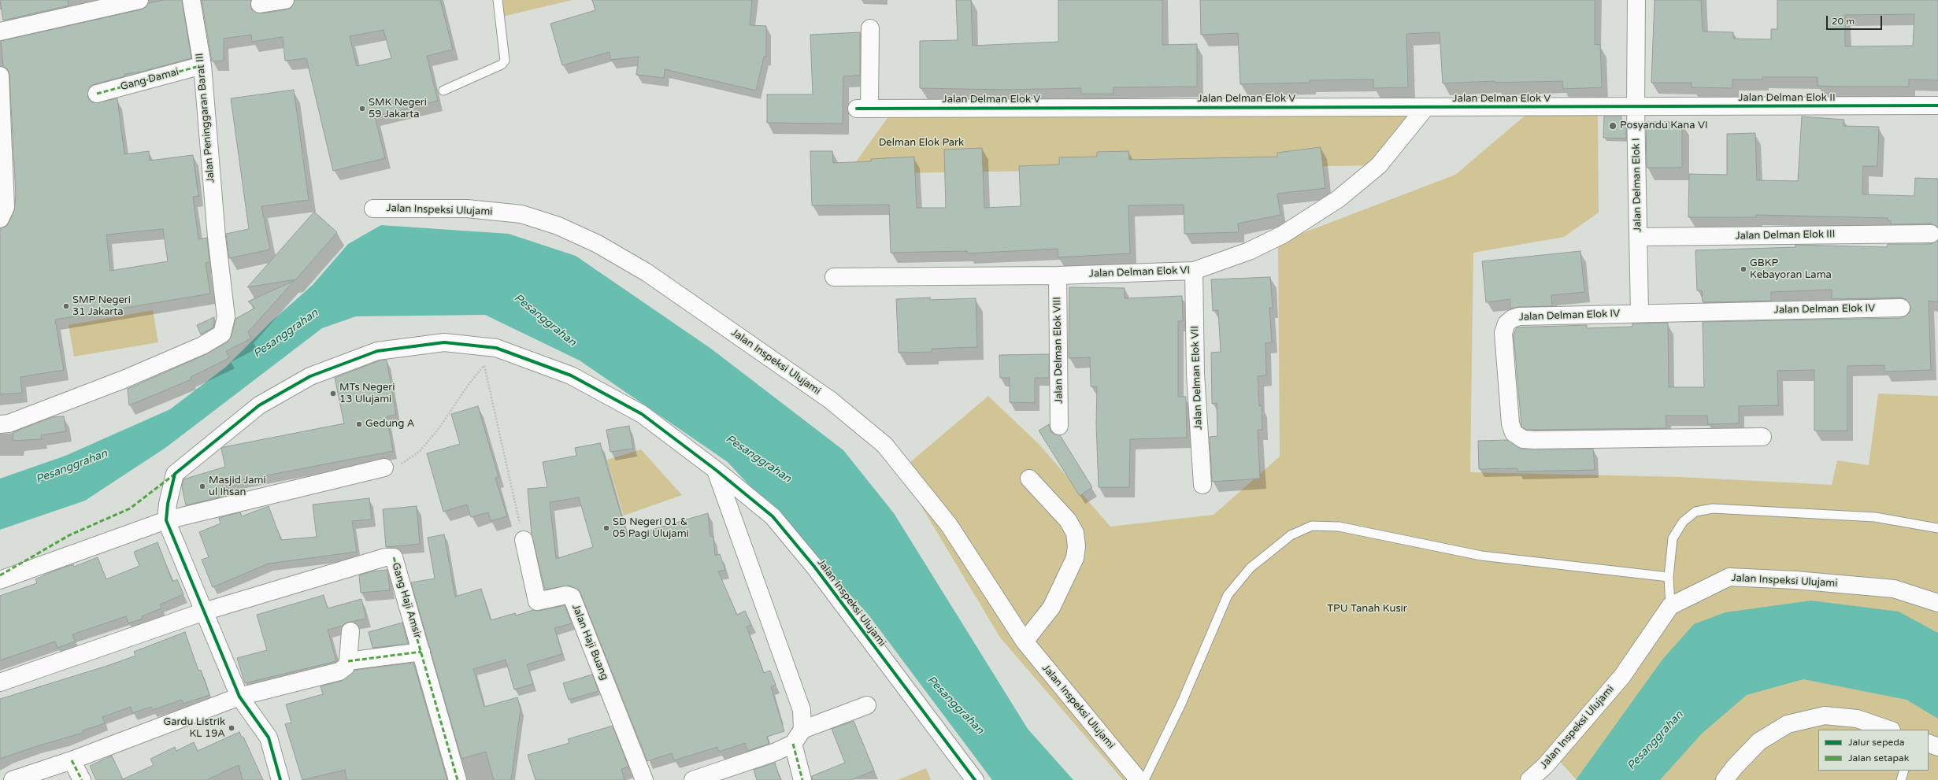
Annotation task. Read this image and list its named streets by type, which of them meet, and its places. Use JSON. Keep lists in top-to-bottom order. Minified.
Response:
{"streets":{"street":["Gang Damai","Jalan Delman Elok II","Jalan Delman Elok V","Jalan Peninggaran Barat III","Jalan Delman Elok I","Jalan Inspeksi Ulujami","Jalan Delman Elok III","Jalan Delman Elok VI","Jalan Delman Elok IV","Jalan Delman Elok VIII","Jalan Delman Elok VII","Gang Haji Amsir","Jalan Haji Buang"]},"crossings":[["Gang Damai","Jalan Peninggaran Barat III"],["Jalan Delman Elok II","Jalan Delman Elok V"],["Jalan Delman Elok II","Jalan Delman Elok I"],["Jalan Delman Elok V","Jalan Delman Elok I"],["Jalan Delman Elok V","Jalan Delman Elok VI"],["Jalan Delman Elok I","Jalan Delman Elok III"],["Jalan Delman Elok I","Jalan Delman Elok IV"],["Jalan Delman Elok VI","Jalan Delman Elok VIII"],["Jalan Delman Elok VI","Jalan Delman Elok VII"]],"water":["Pesanggrahan"],"parks":["Delman Elok Park","TPU Tanah Kusir"],"places":["SMK Negeri 59 Jakarta","Posyandu Kana VI","GBKP Kebayoran Lama","SMP Negeri 31 Jakarta","MTs Negeri 13 Ulujami","Gedung A","Masjid Jami ul Ihsan","SD Negeri 01 & 05 Pagi Ulujami","Gardu Listrik KL 19A"],"legend":["Jalur sepeda","Jalan setapak"],"scale_bar":"20 m"}
